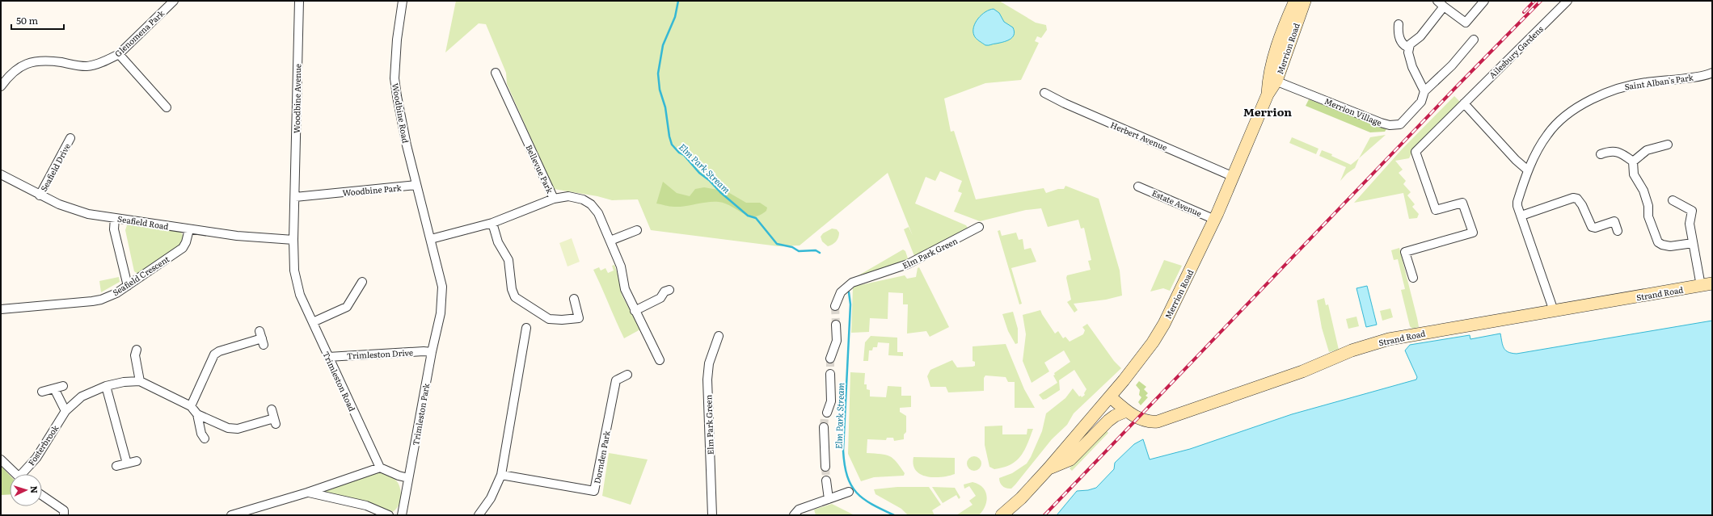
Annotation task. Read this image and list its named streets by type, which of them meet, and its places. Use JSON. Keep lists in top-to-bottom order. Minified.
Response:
{"streets":{"main road":["Merrion Road","Strand Road"],"street":["Glenomena Park","Ailesbury Gardens","Saint Alban's Park","Woodbine Avenue","Merrion Village","Woodbine Road","Herbert Avenue","Seafield Drive","Bellevue Park","Woodbine Park","Estate Avenue","Seafield Road","Elm Park Green","Seafield Crescent","Trimleston Drive","Trimleston Road","Trimleston Park","Fosterbrook","Dornden Park"]},"crossings":[["Merrion Road","Merrion Village"],["Merrion Road","Herbert Avenue"],["Merrion Road","Estate Avenue"],["Merrion Road","Strand Road"],["Saint Alban's Park","Strand Road"],["Woodbine Avenue","Woodbine Park"],["Woodbine Road","Woodbine Park"],["Seafield Drive","Seafield Road"],["Bellevue Park","Trimleston Park"],["Seafield Road","Seafield Crescent"],["Seafield Road","Trimleston Road"],["Trimleston Drive","Trimleston Road"],["Trimleston Drive","Trimleston Park"]],"districts":["Merrion"],"water":["Elm Park Stream"],"scale_bar":"50 m","north":"right"}
